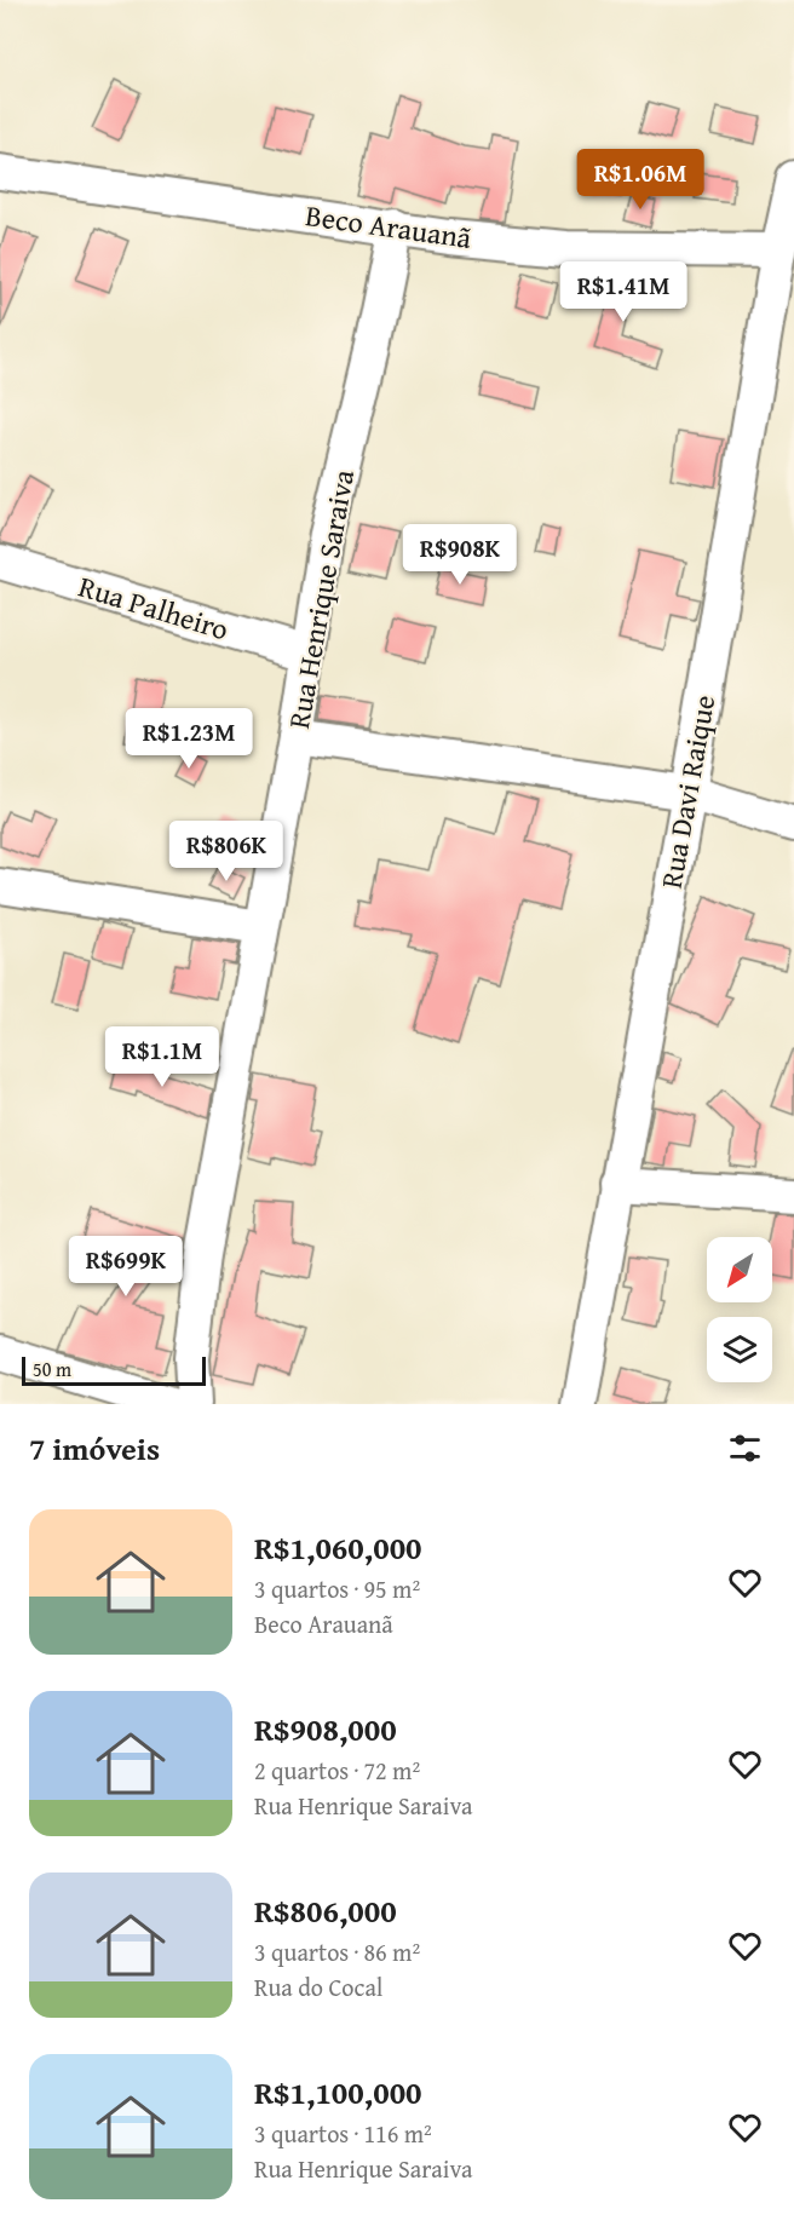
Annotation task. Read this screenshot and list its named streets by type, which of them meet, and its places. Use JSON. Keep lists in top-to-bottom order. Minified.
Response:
{"streets":{"street":["Beco Arauanã","Rua Henrique Saraiva","Rua Palheiro","Rua Davi Raique"]},"crossings":[["Beco Arauanã","Rua Henrique Saraiva"],["Beco Arauanã","Rua Davi Raique"],["Rua Henrique Saraiva","Rua Palheiro"]],"scale_bar":"50 m","north":"bottom left","page":{"price":["R$1.06M","R$1.41M","R$908K","R$1.23M","R$806K","R$1.1M","R$699K"],"scale":"50 m","heading":"7 imóveis","list":[{"name":"R$1,060,000","note":"3 quartos · 95 m² · Beco Arauanã"},{"name":"R$908,000","note":"2 quartos · 72 m² · Rua Henrique Saraiva"},{"name":"R$806,000","note":"3 quartos · 86 m² · Rua do Cocal"},{"name":"R$1,100,000","note":"3 quartos · 116 m² · Rua Henrique Saraiva"}]}}
